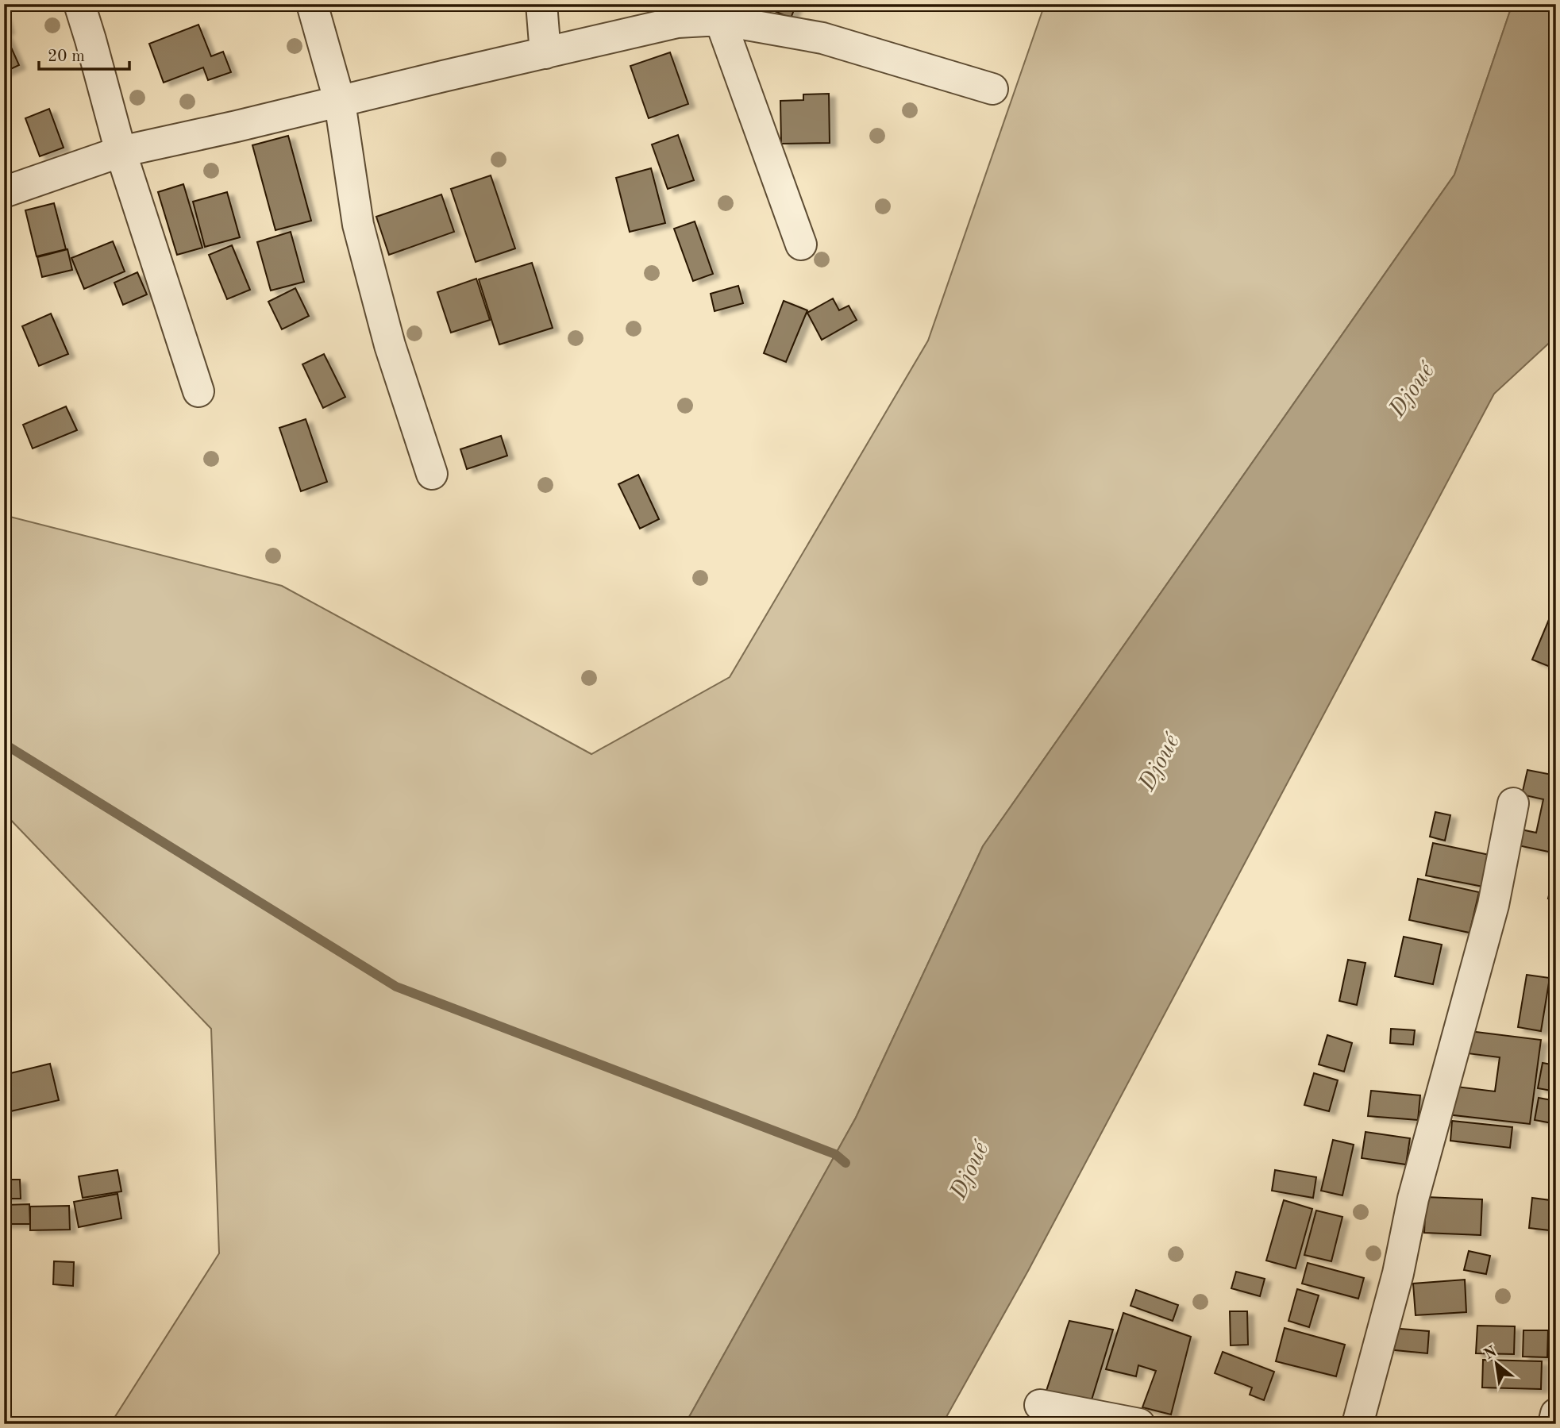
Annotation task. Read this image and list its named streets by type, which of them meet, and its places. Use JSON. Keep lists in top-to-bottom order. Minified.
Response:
{"water":["Djoué"],"scale_bar":"20 m","north":"top left"}
